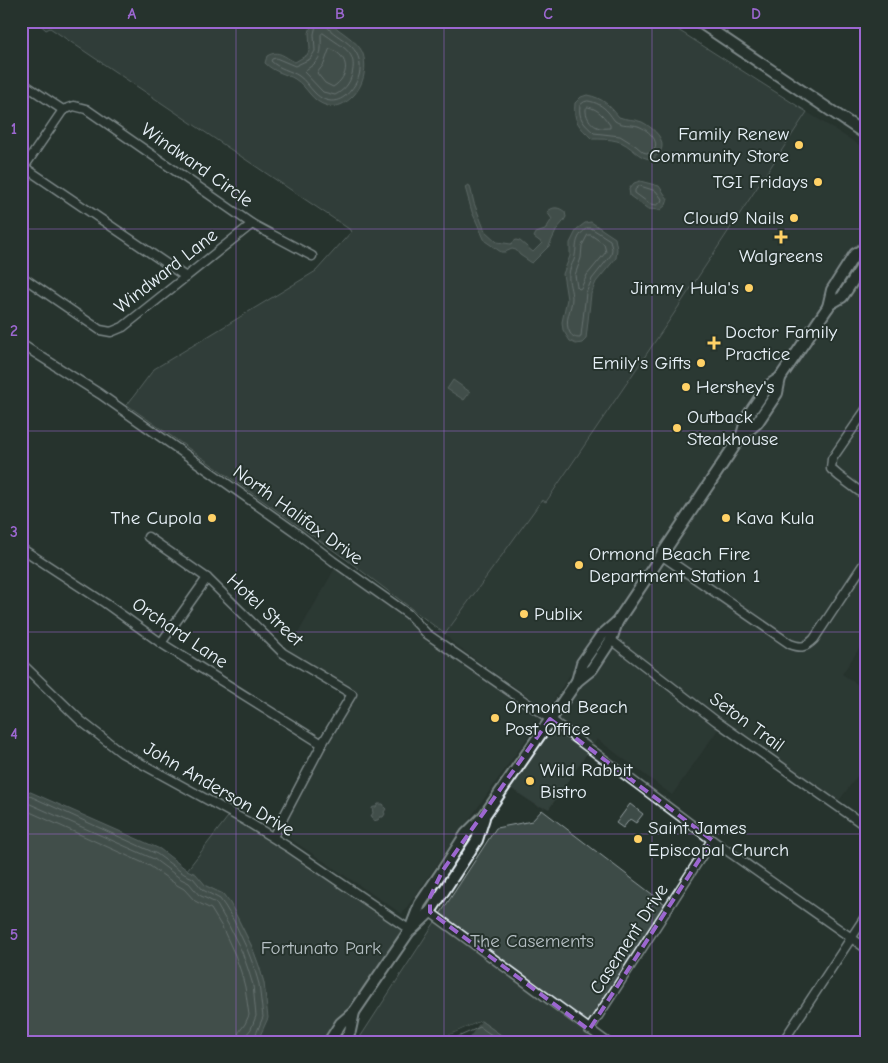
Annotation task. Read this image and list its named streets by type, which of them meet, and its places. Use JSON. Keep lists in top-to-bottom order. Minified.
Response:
{"streets":{"street":["Windward Circle","Windward Lane","North Halifax Drive","Hotel Street","Orchard Lane","Seton Trail","John Anderson Drive","Casement Drive"]},"crossings":[["Windward Circle","Windward Lane"],["North Halifax Drive","Casement Drive"],["Hotel Street","Orchard Lane"],["Hotel Street","John Anderson Drive"]],"parks":["The Casements","Fortunato Park"],"places":{"other":["Family Renew Community Store","TGI Fridays","Cloud9 Nails","Jimmy Hula's","Emily's Gifts","Hershey's","Outback Steakhouse","The Cupola","Kava Kula","Ormond Beach Fire Department Station 1","Publix","Ormond Beach Post Office","Wild Rabbit Bistro","Saint James Episcopal Church"],"health":["Walgreens","Doctor Family Practice"]},"grid":{"columns":["A","B","C","D"],"rows":["1","2","3","4","5"]}}
